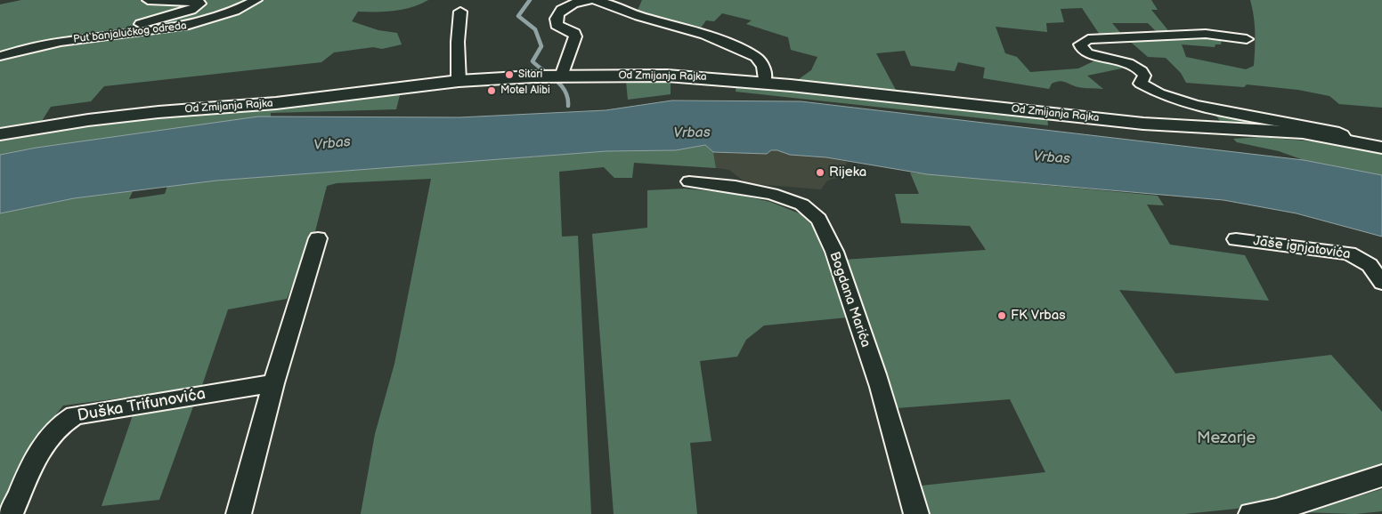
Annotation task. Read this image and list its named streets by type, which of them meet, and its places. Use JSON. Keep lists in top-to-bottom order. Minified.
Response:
{"streets":{"street":["Put banjalučkog odreda","Od Zmijanja Rajka","Jaše ignjatovića","Bogdana Marića","Duška Trifunovića"]},"water":["Vrbas"],"parks":["Mezarje"],"places":["Sitari","Motel Alibi","Rijeka","FK Vrbas"]}
